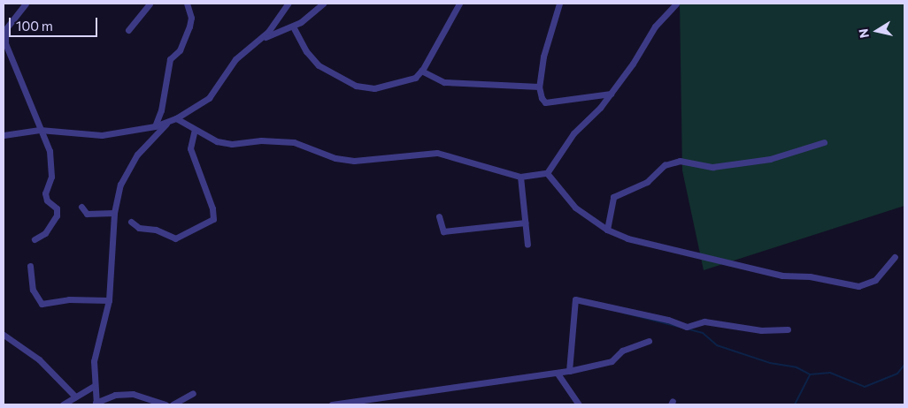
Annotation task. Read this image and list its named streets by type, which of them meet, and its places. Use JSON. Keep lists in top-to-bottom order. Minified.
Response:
{"scale_bar":"100 m","north":"left"}
